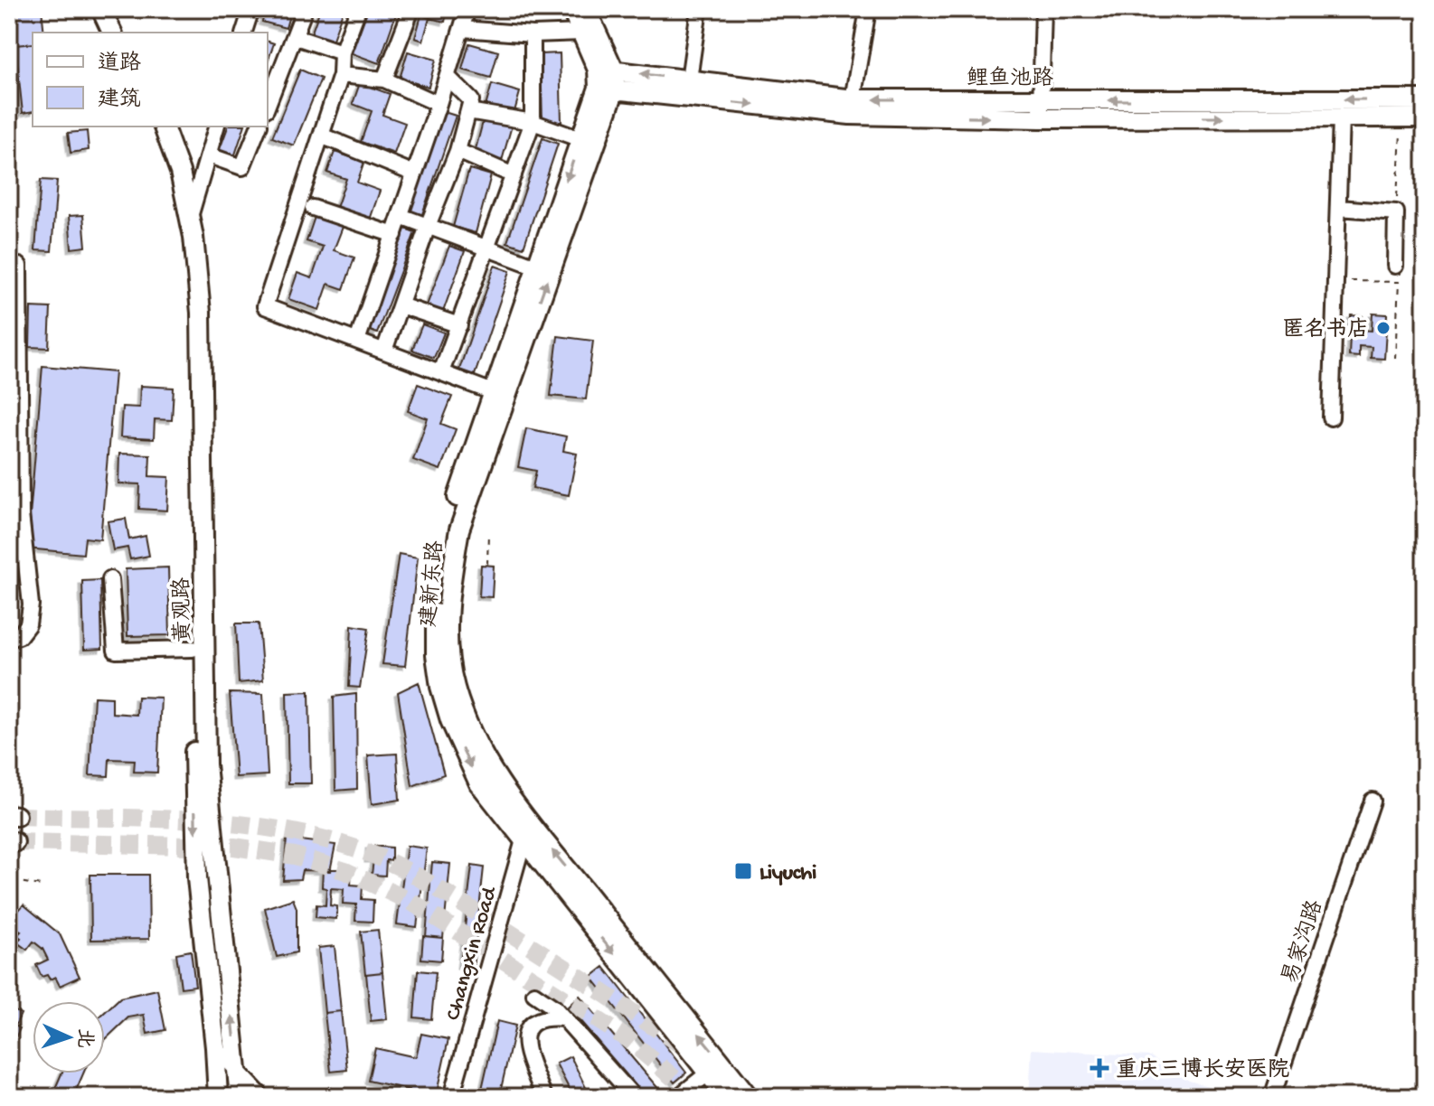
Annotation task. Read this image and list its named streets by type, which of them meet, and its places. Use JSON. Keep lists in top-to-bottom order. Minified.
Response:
{"streets":{"main road":["鲤鱼池路","建新东路","黄观路"],"street":["易家沟路","Changxin Road"]},"crossings":[["鲤鱼池路","建新东路"],["建新东路","Changxin Road"]],"places":{"other":["匿名书店"],"transit":["Liyuchi"],"health":["重庆三博长安医院"]},"legend":["道路","建筑"],"north":"right"}
